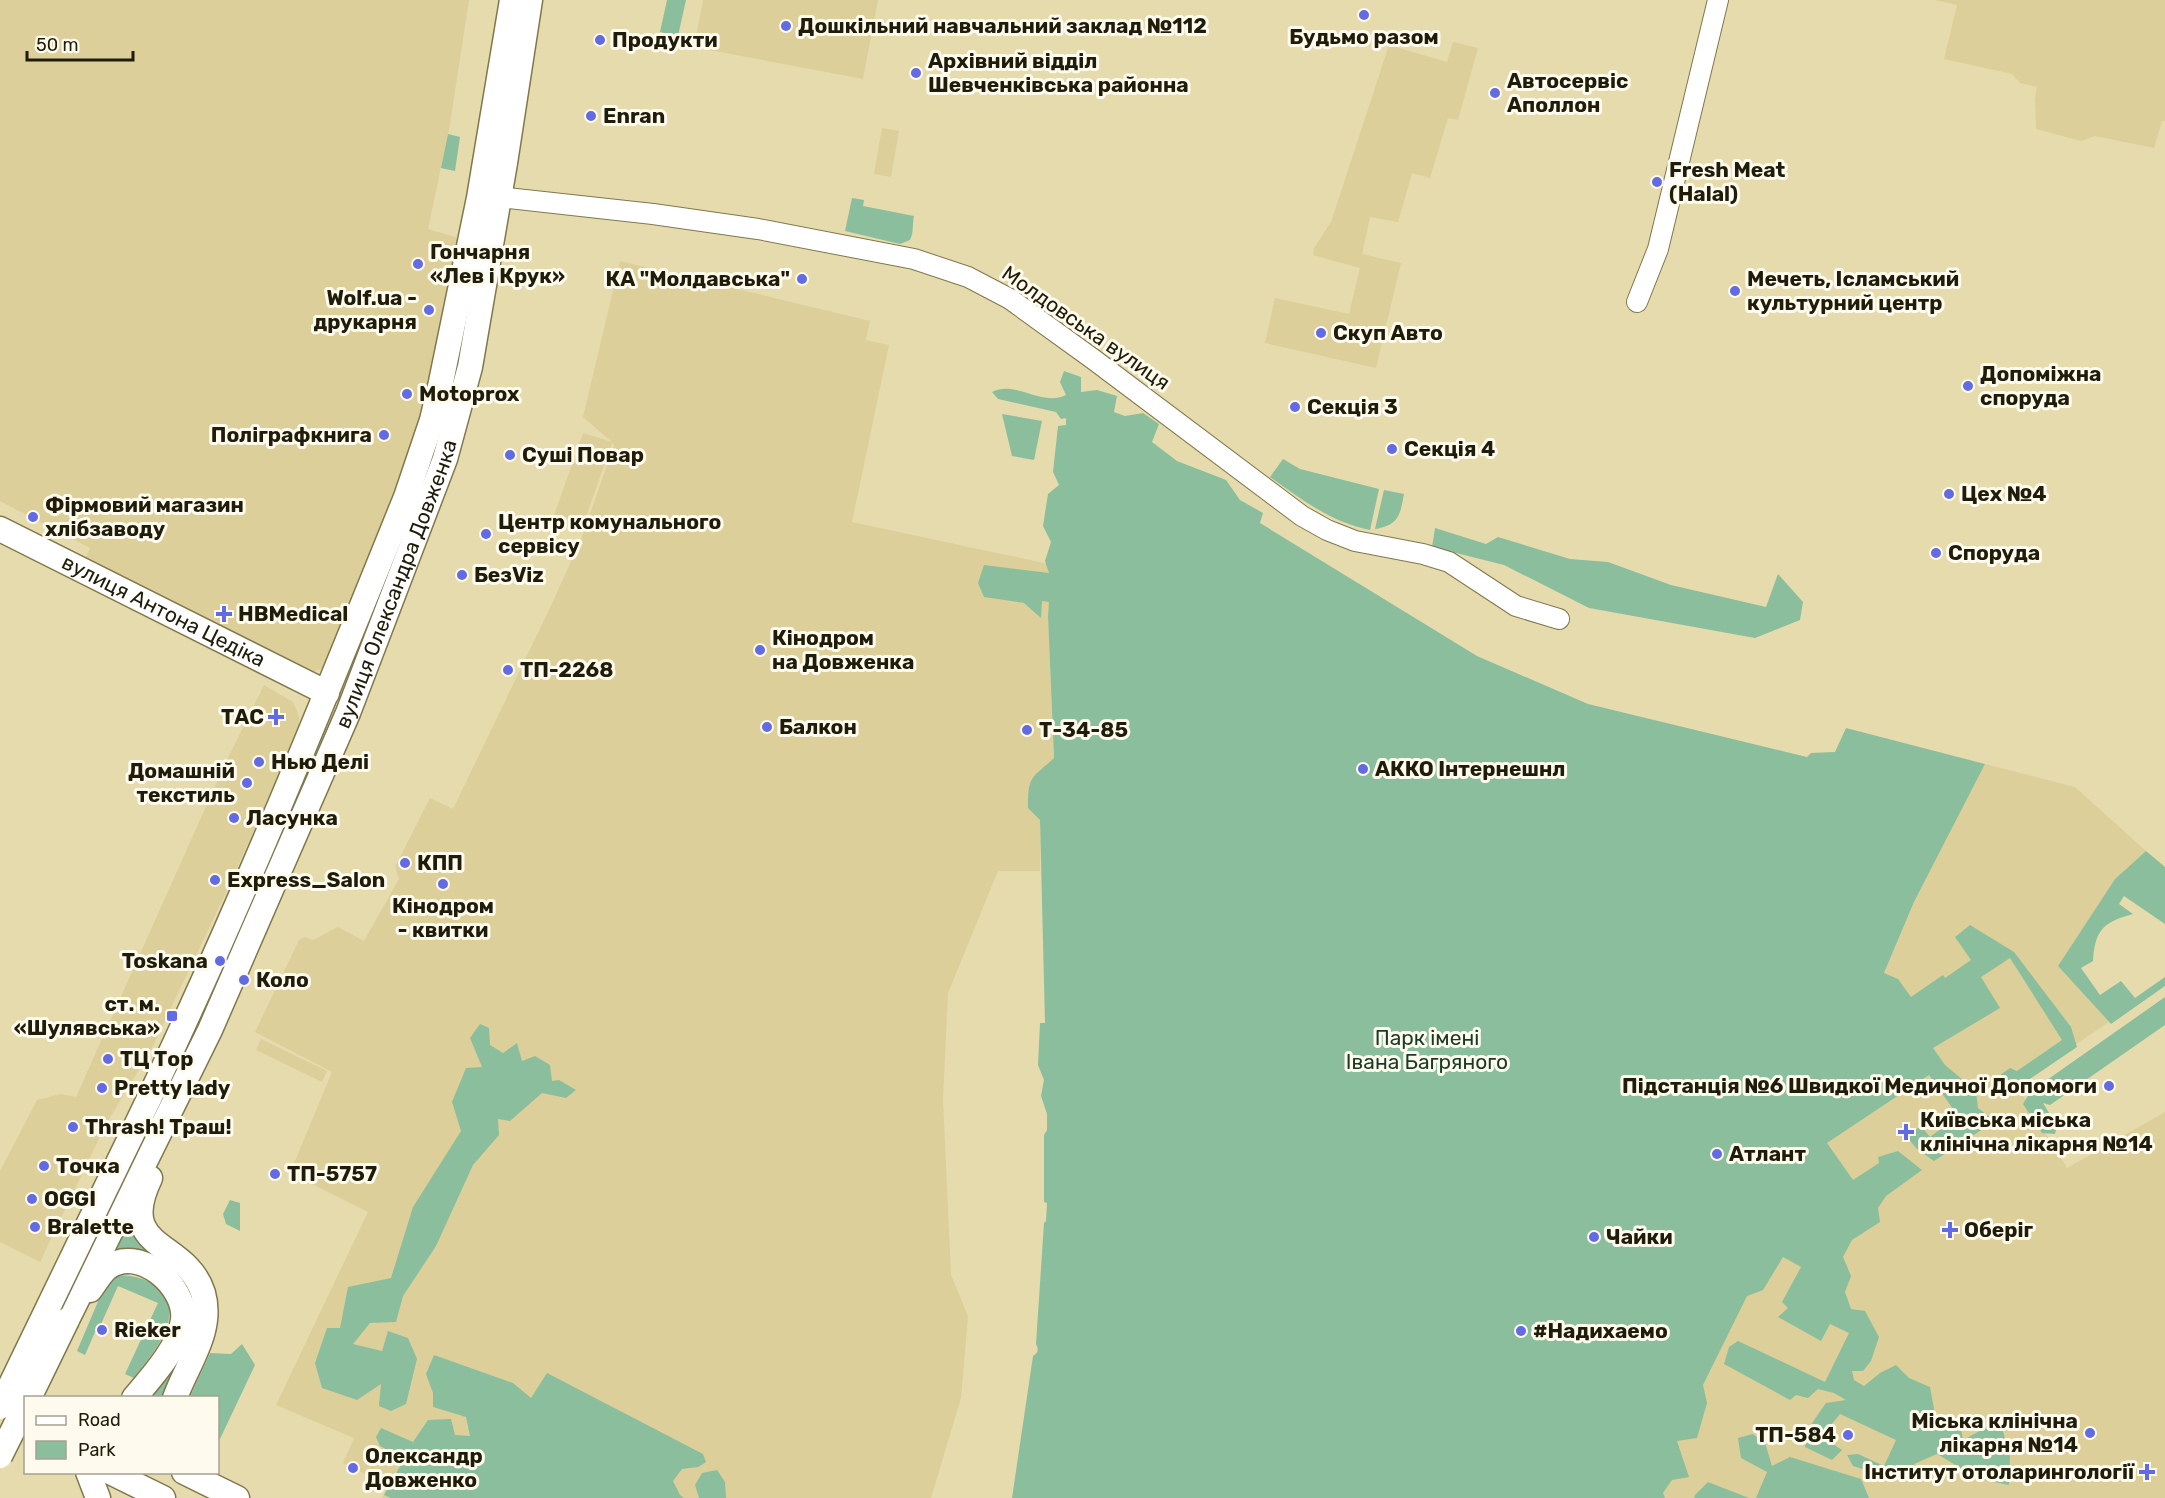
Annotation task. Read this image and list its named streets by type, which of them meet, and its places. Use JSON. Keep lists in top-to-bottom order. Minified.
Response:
{"streets":{"main road":["вулиця Олександра Довженка","вулиця Антона Цедіка"],"street":["Молдовська вулиця"]},"crossings":[["Молдовська вулиця","вулиця Олександра Довженка"],["вулиця Олександра Довженка","вулиця Антона Цедіка"]],"parks":["Парк імені Івана Багряного"],"places":{"other":["Будьмо разом","Дошкільний навчальний заклад №112","Продукти","Архівний відділ Шевченківська районна","Автосервіс Аполлон","Enran","Fresh Meat (Halal)","Гончарня «Лев і Крук»","КА \"Молдавська\"","Мечеть, Ісламський культурний центр","Wolf.ua - друкарня","Скуп Авто","Допоміжна споруда","Motoprox","Секція 3","Поліграфкнига","Секція 4","Суші Повар","Цех №4","Фірмовий магазин хлібзаводу","Центр комунального сервісу","Споруда","БезViz","Кінодром на Довженка","ТП-2268","Балкон","Т-34-85","Нью Делі","АККО Інтернешнл","Домашній текстиль","Ласунка","КПП","Express_Salon","Кінодром - квитки","Toskana","Коло","ТЦ Тор","Підстанція №6 Швидкої Медичної Допомоги","Pretty lady","Thrash! Траш!","Атлант","Точка","ТП-5757","OGGI","Bralette","Чайки","Rieker","#Надихаемо","Міська клінічна лікарня №14","ТП-584","Олександр Довженко"],"health":["HBMedical","ТАС","Київська міська клінічна лікарня №14","Оберіг","Інститут отоларингології"],"transit":["ст. м. «Шулявська»"]},"legend":["Road","Park"],"scale_bar":"50 m"}
